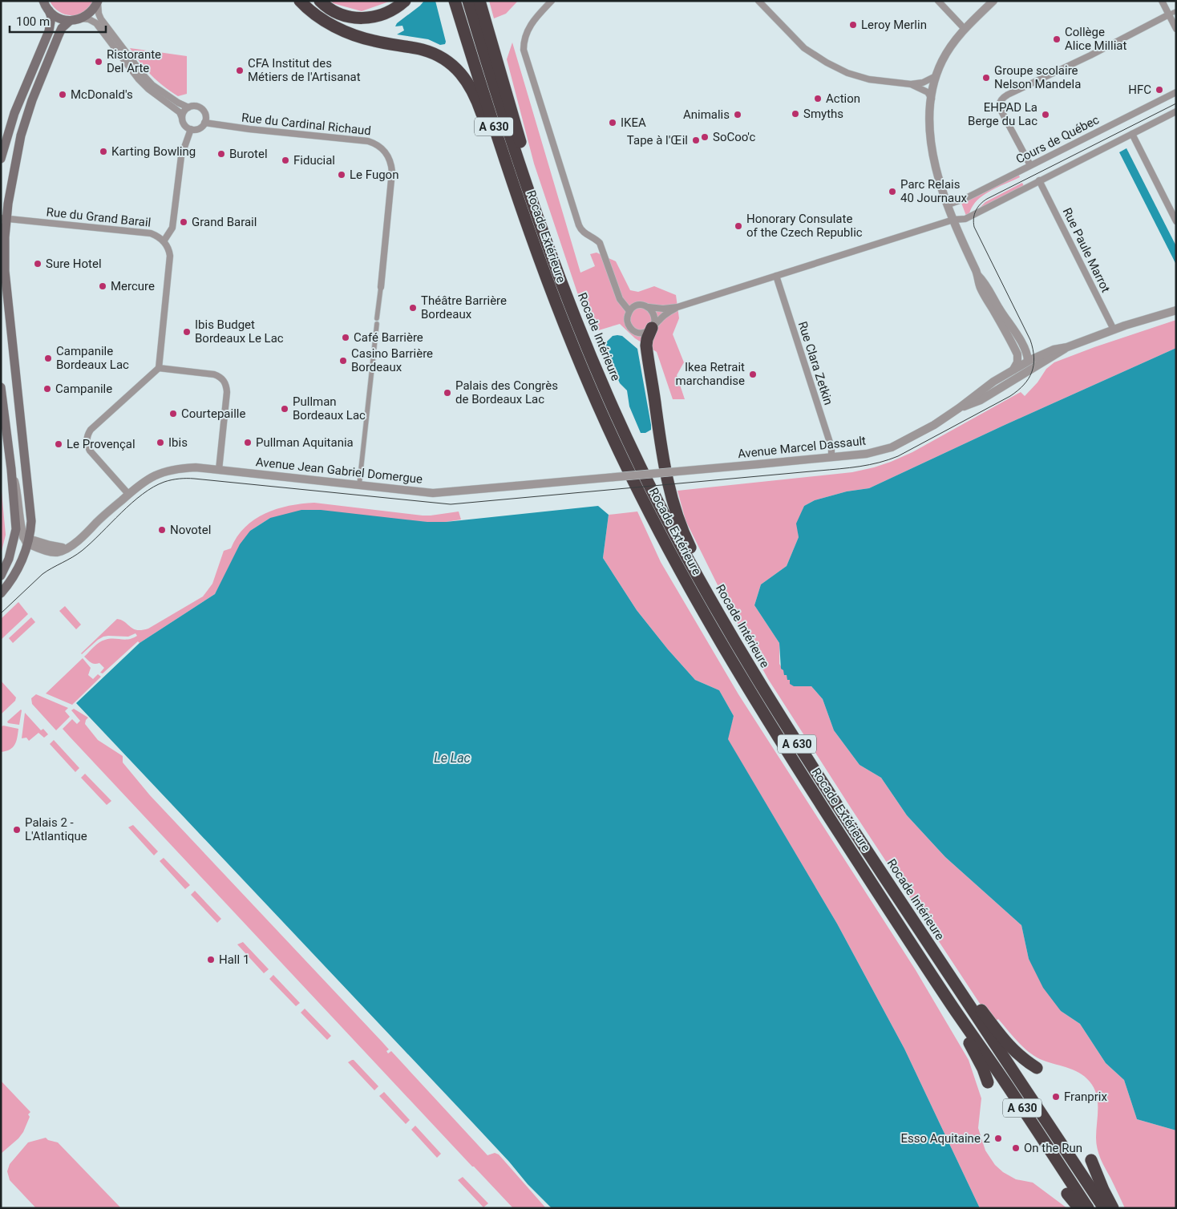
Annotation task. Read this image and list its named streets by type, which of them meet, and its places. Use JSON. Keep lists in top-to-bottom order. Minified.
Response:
{"streets":{"highway":["A 630","Rocade Extérieure","Rocade Intérieure"],"street":["Rue du Cardinal Richaud","Cours de Québec","Rue du Grand Barail","Rue Paule Marrot","Rue Clara Zetkin","Avenue Marcel Dassault","Avenue Jean Gabriel Domergue"]},"crossings":[["Rue Paule Marrot","Avenue Marcel Dassault"],["Rue Clara Zetkin","Avenue Marcel Dassault"],["Avenue Marcel Dassault","Avenue Jean Gabriel Domergue"]],"water":["Le Lac"],"places":["Leroy Merlin","Collège Alice Milliat","Ristorante Del Arte","CFA Institut des Métiers de l'Artisanat","Groupe scolaire Nelson Mandela","HFC","McDonald's","Action","Smyths","Animalis","EHPAD La Berge du Lac","IKEA","SoCoo'c","Tape à l'Œil","Karting Bowling","Burotel","Fiducial","Le Fugon","Parc Relais 40 Journaux","Grand Barail","Honorary Consulate of the Czech Republic","Sure Hotel","Mercure","Théâtre Barrière Bordeaux","Ibis Budget Bordeaux Le Lac","Café Barrière","Campanile Bordeaux Lac","Casino Barrière Bordeaux","Ikea Retrait marchandise","Campanile","Palais des Congrès de Bordeaux Lac","Pullman Bordeaux Lac","Courtepaille","Ibis","Pullman Aquitania","Le Provençal","Novotel","Palais 2 - L'Atlantique","Hall 1","Franprix","Esso Aquitaine 2","On the Run"],"scale_bar":"100 m"}
